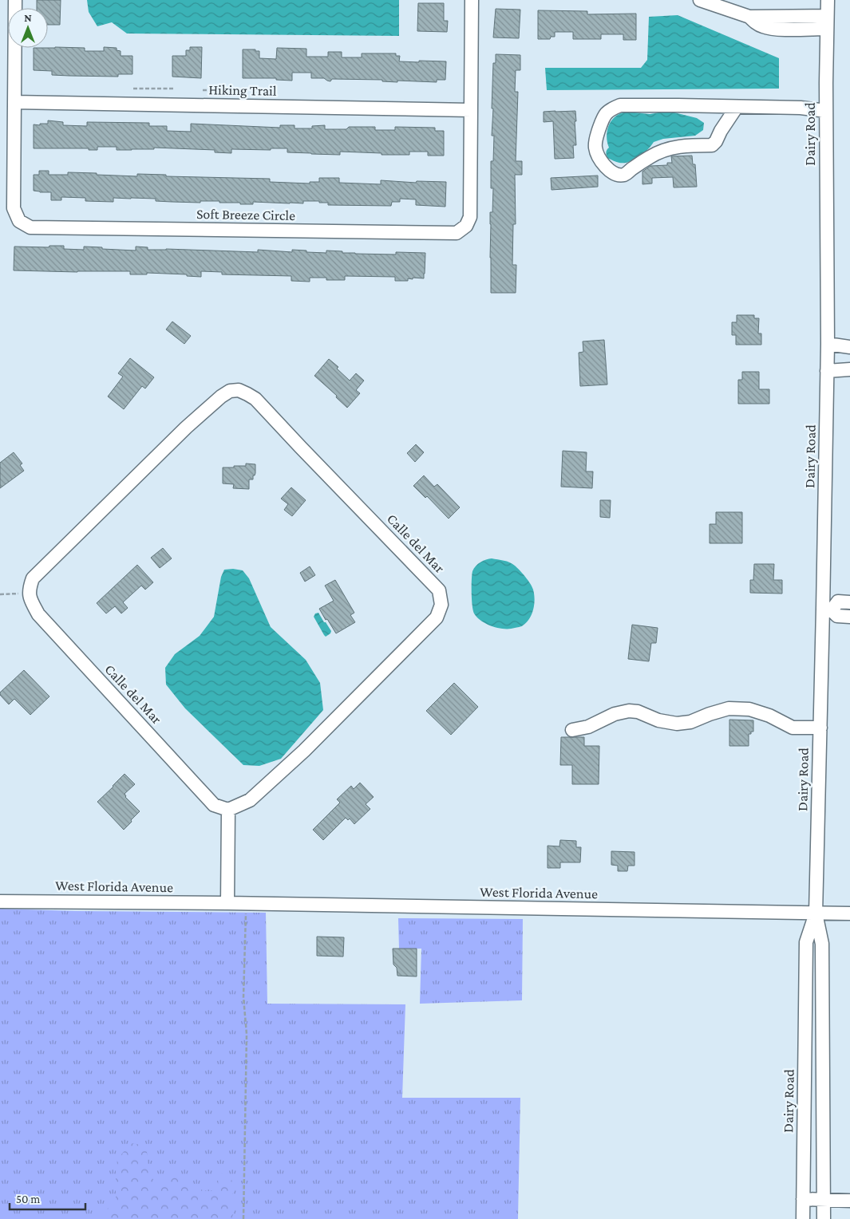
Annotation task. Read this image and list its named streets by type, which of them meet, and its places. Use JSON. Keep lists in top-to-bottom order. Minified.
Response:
{"streets":{"street":["Hiking Trail","Dairy Road","Soft Breeze Circle","Calle del Mar","West Florida Avenue"]},"crossings":[["Hiking Trail","Soft Breeze Circle"],["Dairy Road","West Florida Avenue"]],"scale_bar":"50 m","north":"top"}
